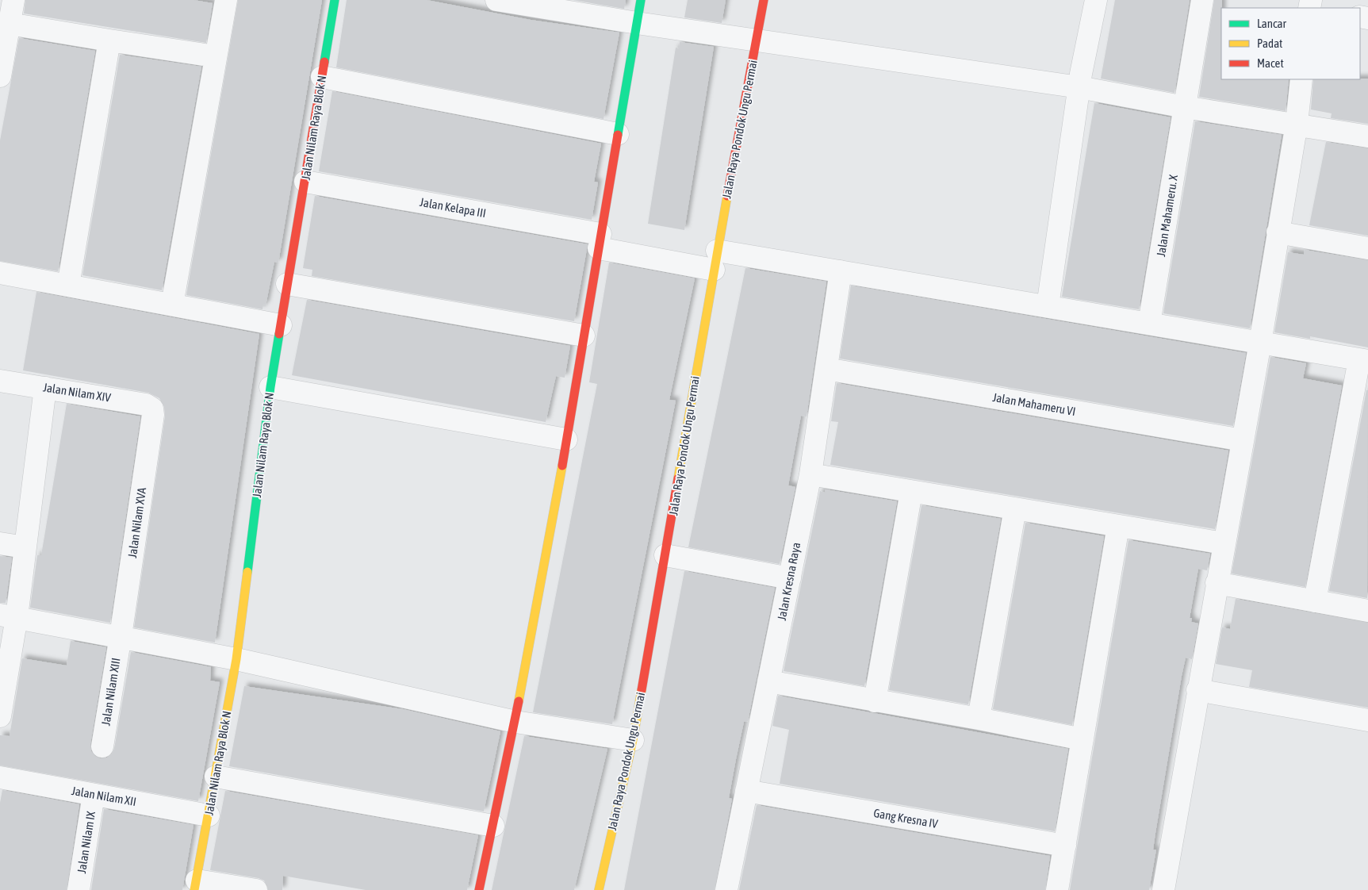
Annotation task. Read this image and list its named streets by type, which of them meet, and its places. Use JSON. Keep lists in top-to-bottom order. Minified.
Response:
{"streets":{"street":["Jalan Nilam Raya Blok N","Jalan Raya Pondok Ungu Permai","Jalan Kelapa III","Jalan Mahameru. X","Jalan Nilam XIV","Jalan Mahameru VI","Jalan Nilam XVA","Jalan Kresna Raya","Jalan Nilam XIII","Jalan Nilam XII","Gang Kresna IV","Jalan Nilam IX"]},"crossings":[["Jalan Nilam Raya Blok N","Jalan Kelapa III"],["Jalan Nilam Raya Blok N","Jalan Nilam XII"],["Jalan Raya Pondok Ungu Permai","Jalan Kelapa III"],["Jalan Kelapa III","Jalan Mahameru. X"],["Jalan Kelapa III","Jalan Kresna Raya"],["Jalan Nilam XIV","Jalan Nilam XVA"],["Jalan Mahameru VI","Jalan Kresna Raya"],["Jalan Nilam XVA","Jalan Nilam XIII"],["Jalan Kresna Raya","Gang Kresna IV"],["Jalan Nilam XII","Jalan Nilam IX"]],"legend":["Lancar","Padat","Macet"]}
